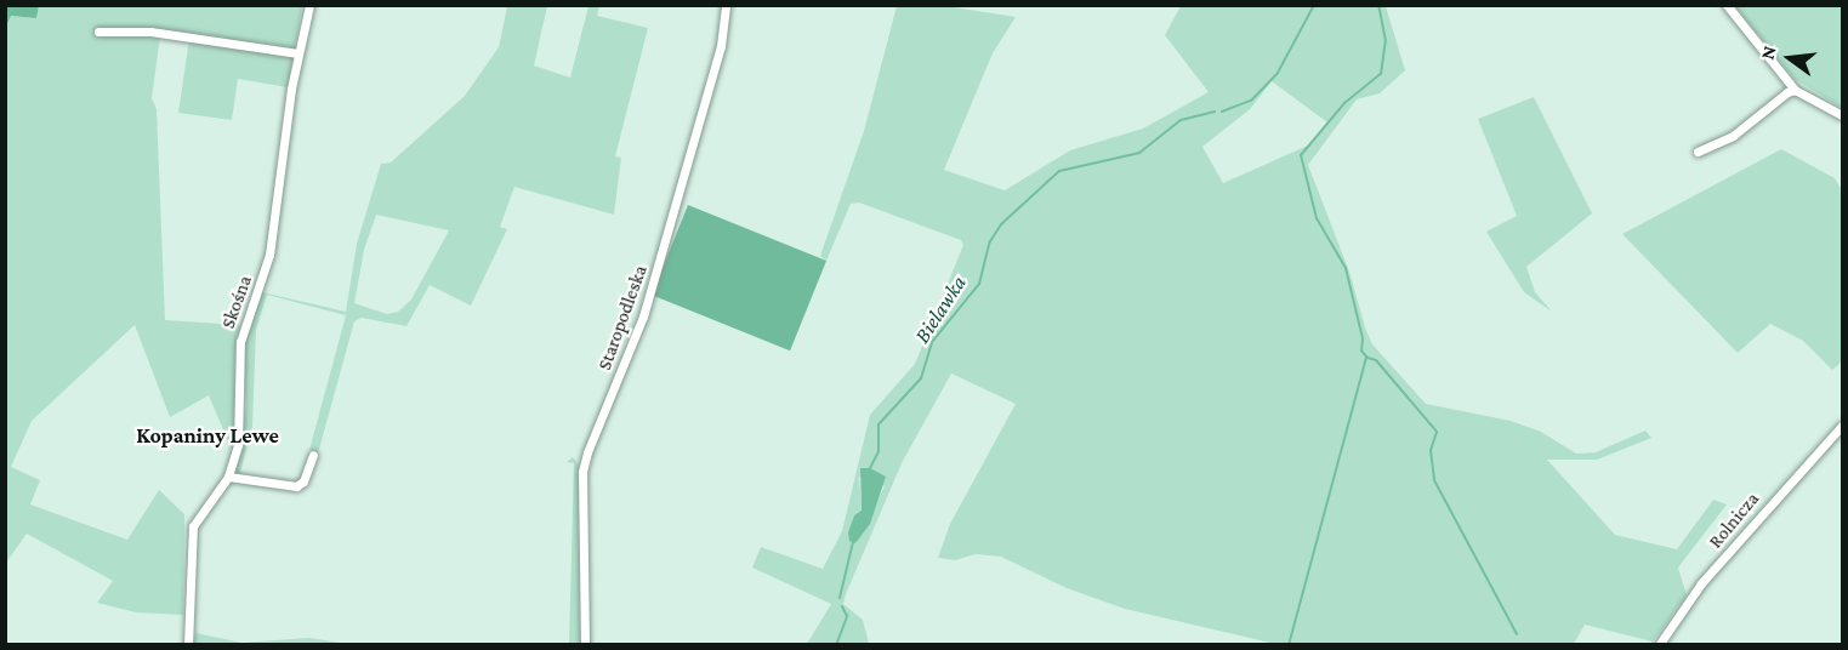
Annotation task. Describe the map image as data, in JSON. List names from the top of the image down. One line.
{"streets":{"street":["Skośna","Staropodleska","Rolnicza"]},"districts":["Kopaniny Lewe"],"water":["Bielawka"],"north":"left"}
